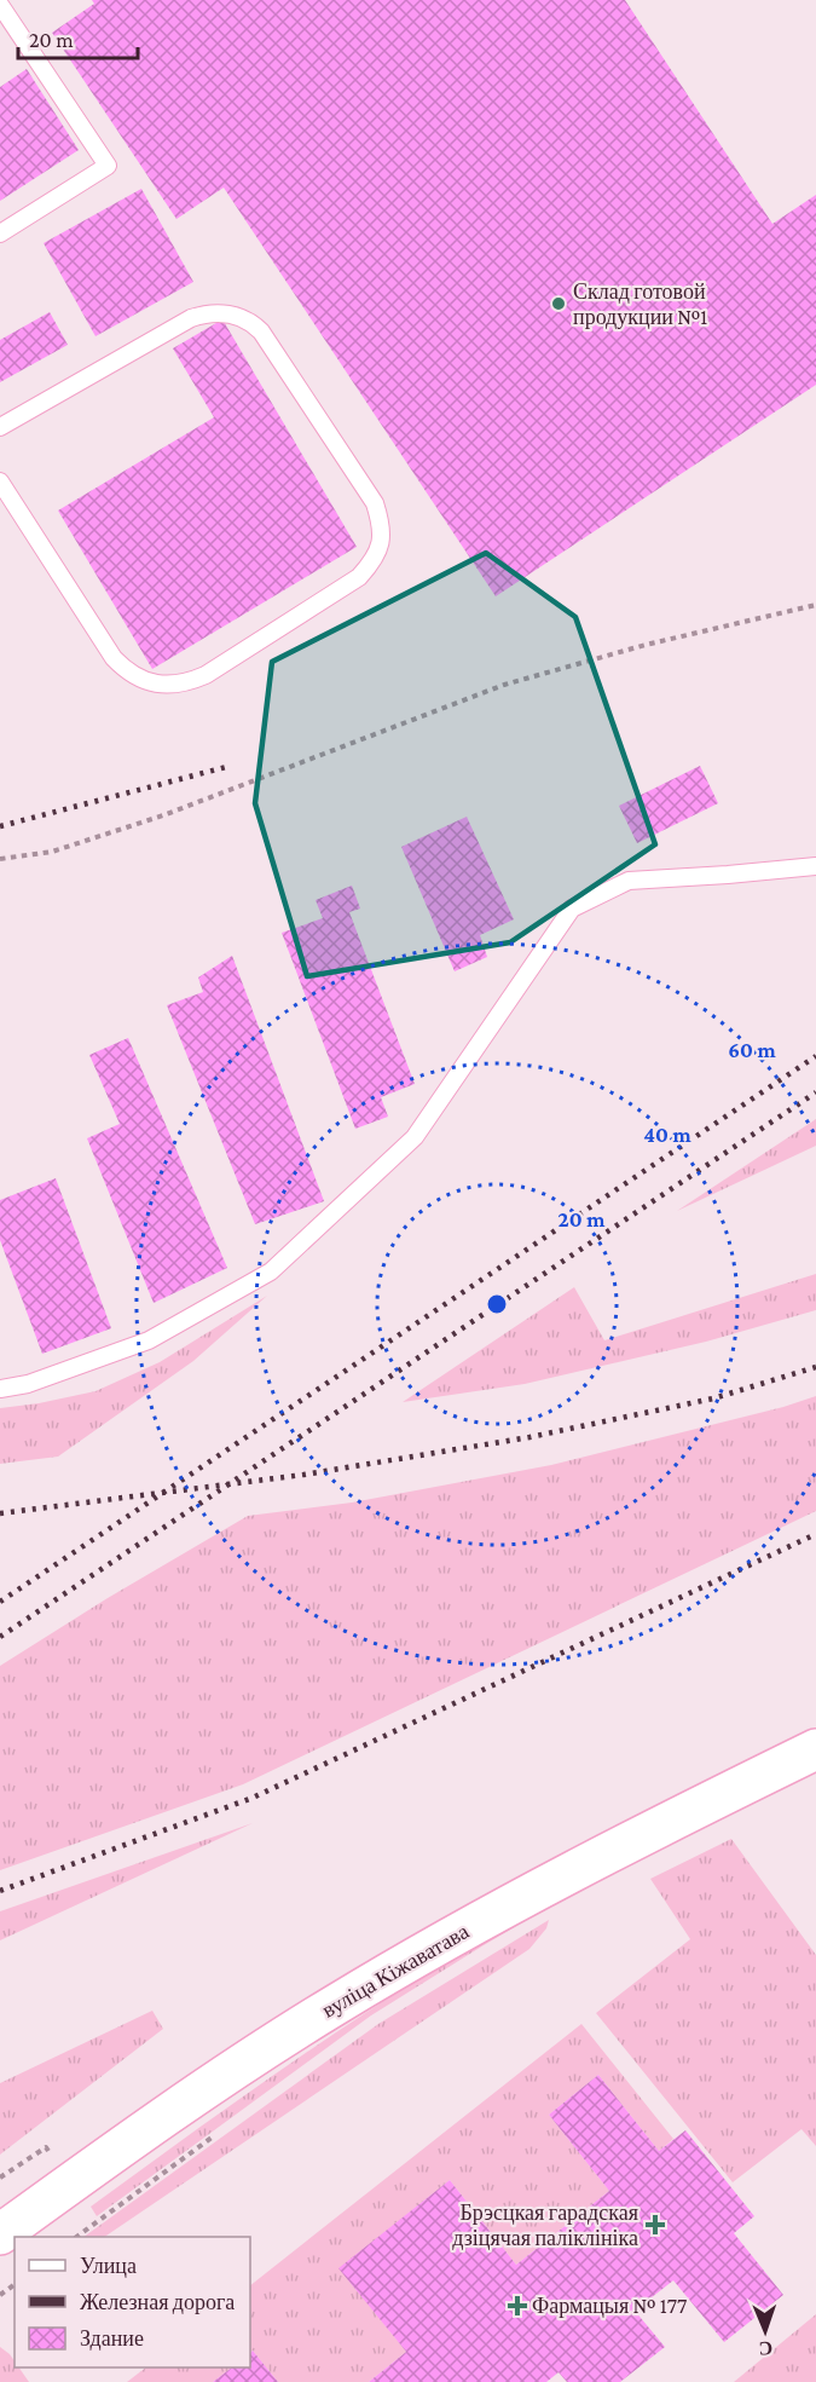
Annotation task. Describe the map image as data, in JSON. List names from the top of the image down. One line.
{"streets":{"main road":["вуліца Кіжаватава"]},"places":{"other":["Склад готовой продукции №1"],"health":["Брэсцкая гарадская дзіцячая паліклініка","Фармацыя № 177"]},"legend":["Улица","Железная дорога","Здание"],"scale_bar":"20 m","north":"bottom","rings":["60 m","40 m","20 m"]}
